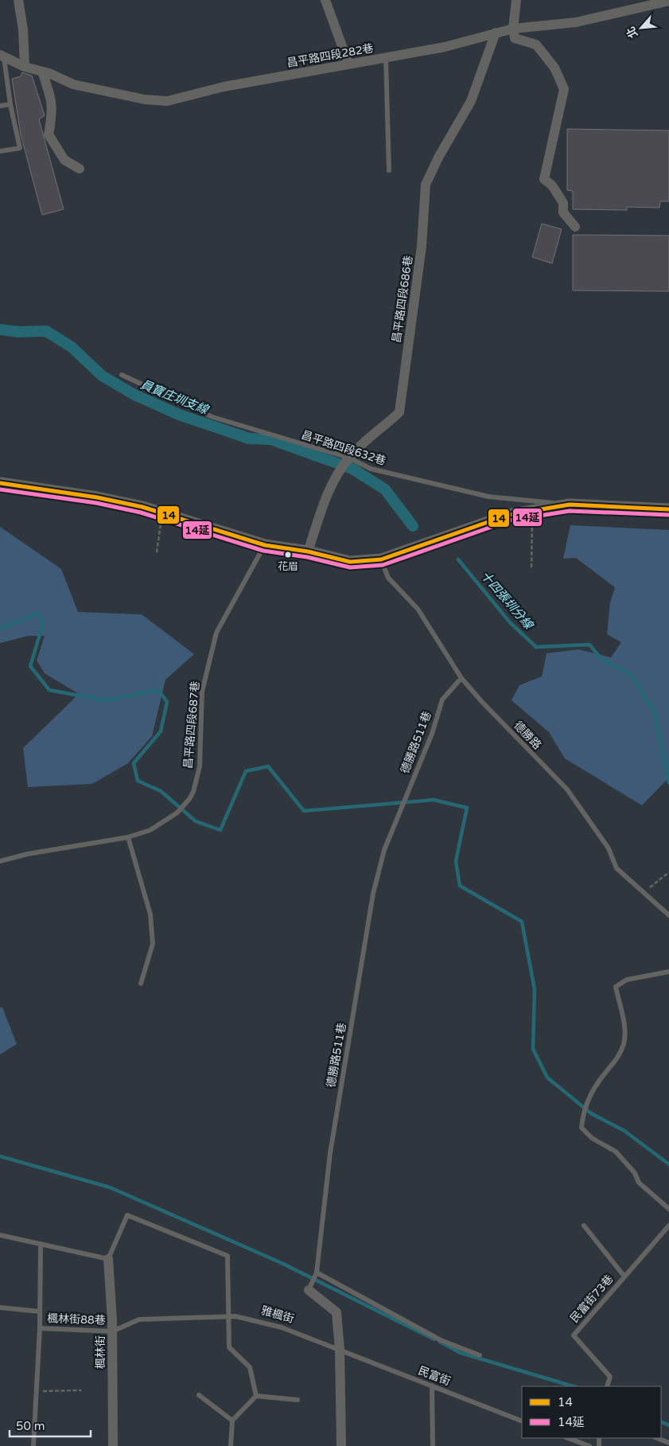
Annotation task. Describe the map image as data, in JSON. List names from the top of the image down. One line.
{"streets":{"street":["昌平路四段282巷","昌平路四段686巷","楓林街"],"lane":["昌平路四段632巷","昌平路四段687巷","德勝路","德勝路511巷","民富街73巷","雅楓街","楓林街88巷","民富街"]},"crossings":[["昌平路四段282巷","昌平路四段686巷"],["昌平路四段686巷","昌平路四段632巷"],["德勝路","德勝路511巷"],["雅楓街","楓林街88巷"],["雅楓街","楓林街"],["雅楓街","民富街"],["楓林街88巷","楓林街"]],"water":["員寶庄圳支線","十四張圳分線"],"places":["花眉"],"lines":["transit line 14","transit line 14延"],"legend":["14","14延"],"scale_bar":"50 m","north":"bottom left"}
